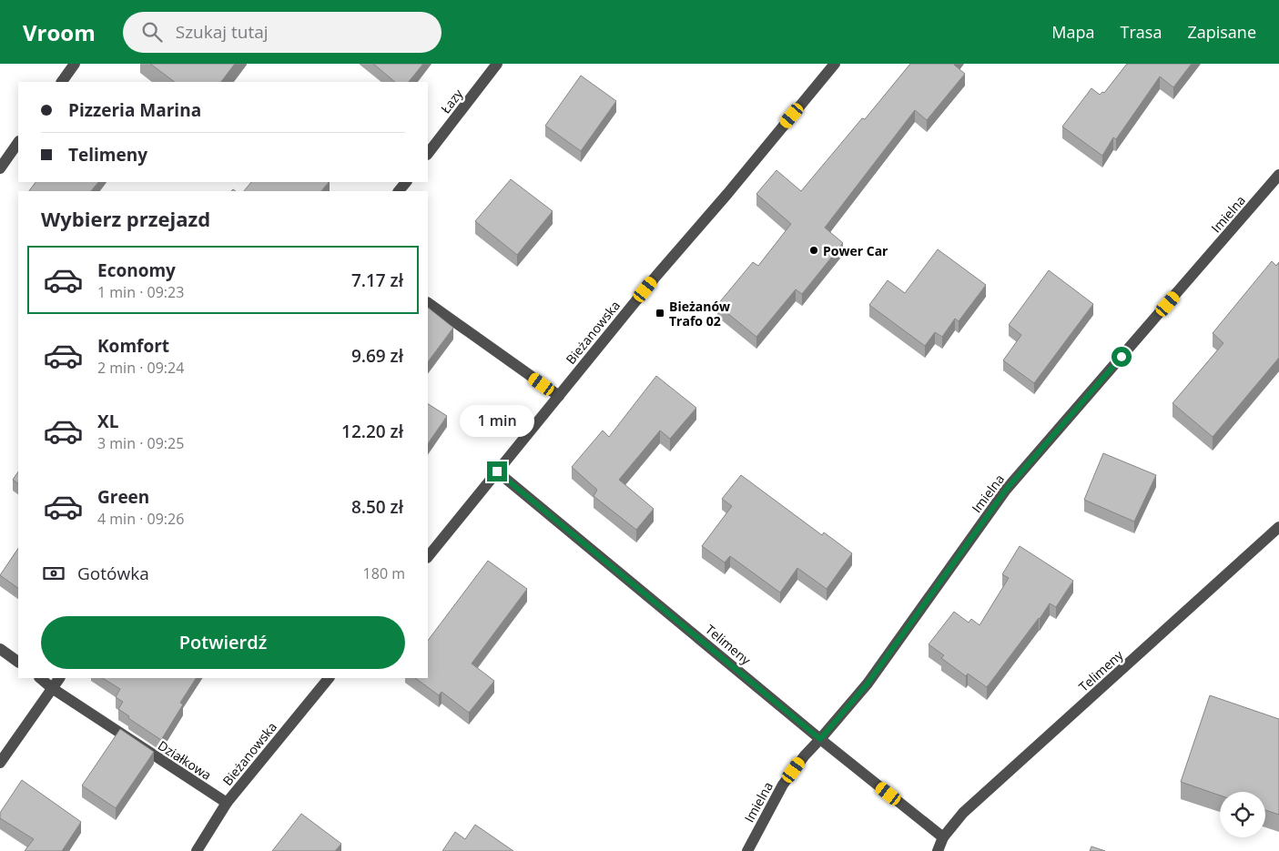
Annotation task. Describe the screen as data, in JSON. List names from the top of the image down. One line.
{"streets":{"street":["Łazy","Imielna","Bieżanowska","Telimeny","Działkowa"]},"crossings":[["Imielna","Telimeny"],["Bieżanowska","Telimeny"],["Bieżanowska","Działkowa"]],"places":{"other":["Power Car"],"transit":["Bieżanów Trafo 02"]},"page":{"header":"Vroom","search":"Szukaj tutaj","nav":["Mapa","Trasa","Zapisane"],"banner":["Pizzeria Marina","Telimeny"],"heading":"Wybierz przejazd","list":[{"name":"Economy","note":"1 min · 09:23","value":"7.17 zł"},{"name":"Komfort","note":"2 min · 09:24","value":"9.69 zł"},{"name":"XL","note":"3 min · 09:25","value":"12.20 zł"},{"name":"Green","note":"4 min · 09:26","value":"8.50 zł"}],"bubble":"1 min","pay":["Gotówka","180 m"],"buttons":"Potwierdź"}}
